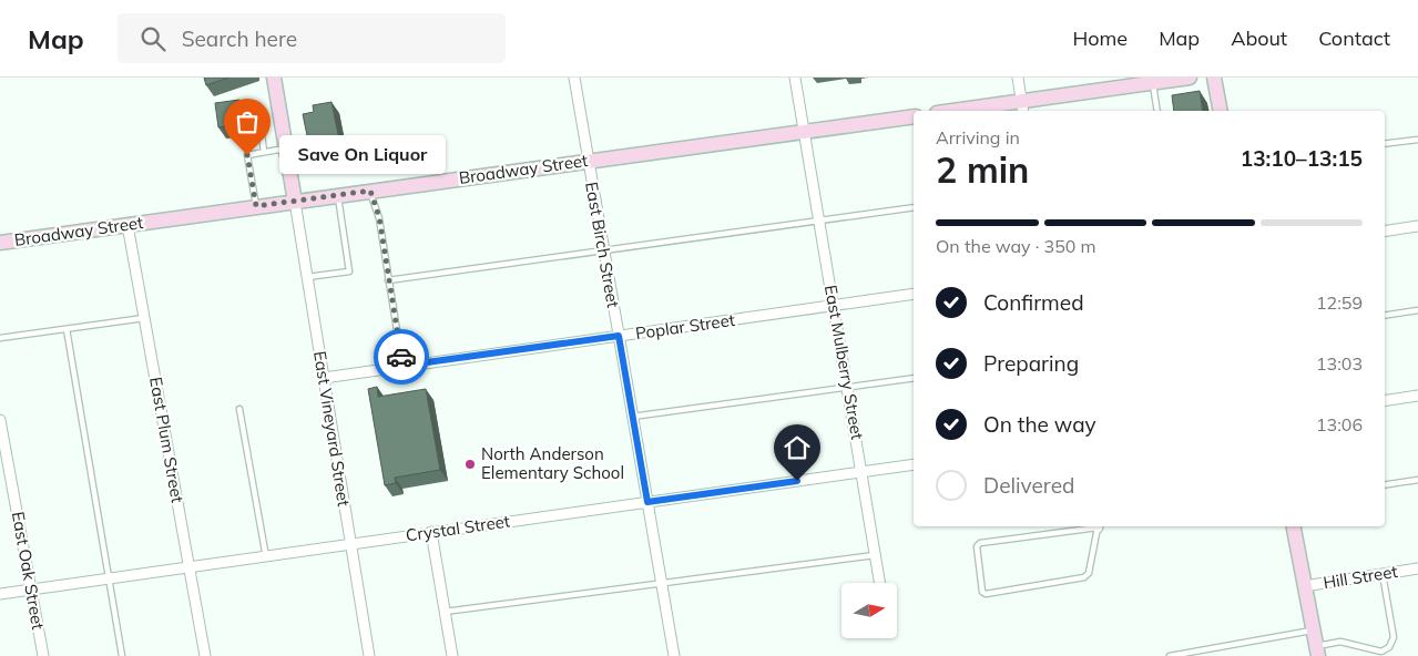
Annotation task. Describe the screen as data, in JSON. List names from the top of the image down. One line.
{"streets":{"main road":["Broadway Street"],"street":["East Birch Street","Poplar Street","East Mulberry Street","East Vineyard Street","East Plum Street","Crystal Street","East Oak Street","Hill Street"]},"crossings":[["Broadway Street","East Birch Street"],["Broadway Street","East Mulberry Street"],["Broadway Street","East Vineyard Street"],["Broadway Street","East Plum Street"],["East Birch Street","Poplar Street"],["East Birch Street","Crystal Street"],["Poplar Street","East Mulberry Street"],["Poplar Street","East Vineyard Street"],["East Mulberry Street","Crystal Street"],["East Vineyard Street","Crystal Street"],["East Plum Street","Crystal Street"],["Crystal Street","East Oak Street"]],"places":["Save On Liquor","North Anderson Elementary School"],"north":"right","page":{"header":"Map","search":"Search here","nav":["Home","Map","About","Contact"],"heading":["2 min","Arriving in","13:10–13:15"],"bubble":"Save On Liquor","bar":"On the way · 350 m","list":[["Confirmed","12:59"],["Preparing","13:03"],["On the way","13:06"],"Delivered"]}}
